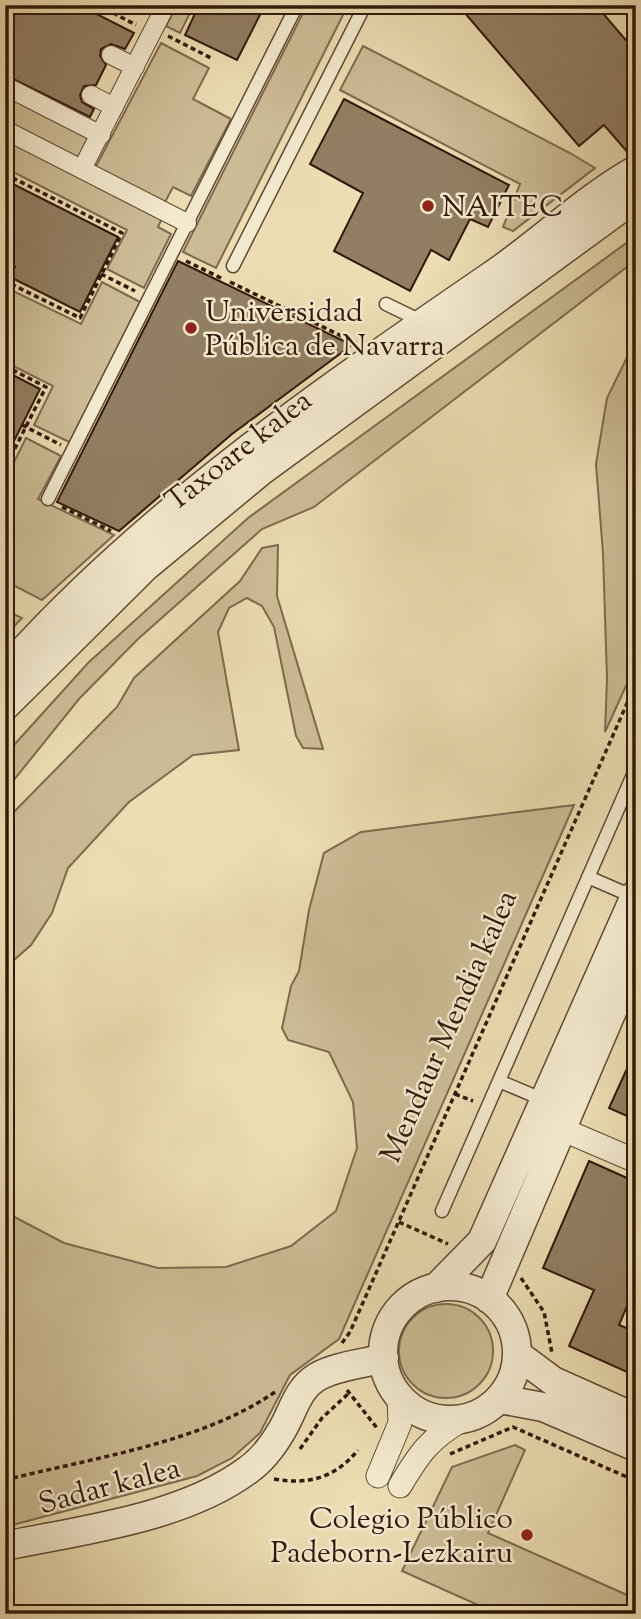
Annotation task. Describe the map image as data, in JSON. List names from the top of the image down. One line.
{"streets":{"street":["Taxoare kalea","Sadar kalea"],"path":["Mendaur Mendia kalea"]},"crossings":[["Mendaur Mendia kalea","Sadar kalea"]],"places":["NAITEC","Universidad Pública de Navarra","Colegio Público Padeborn-Lezkairu"]}
